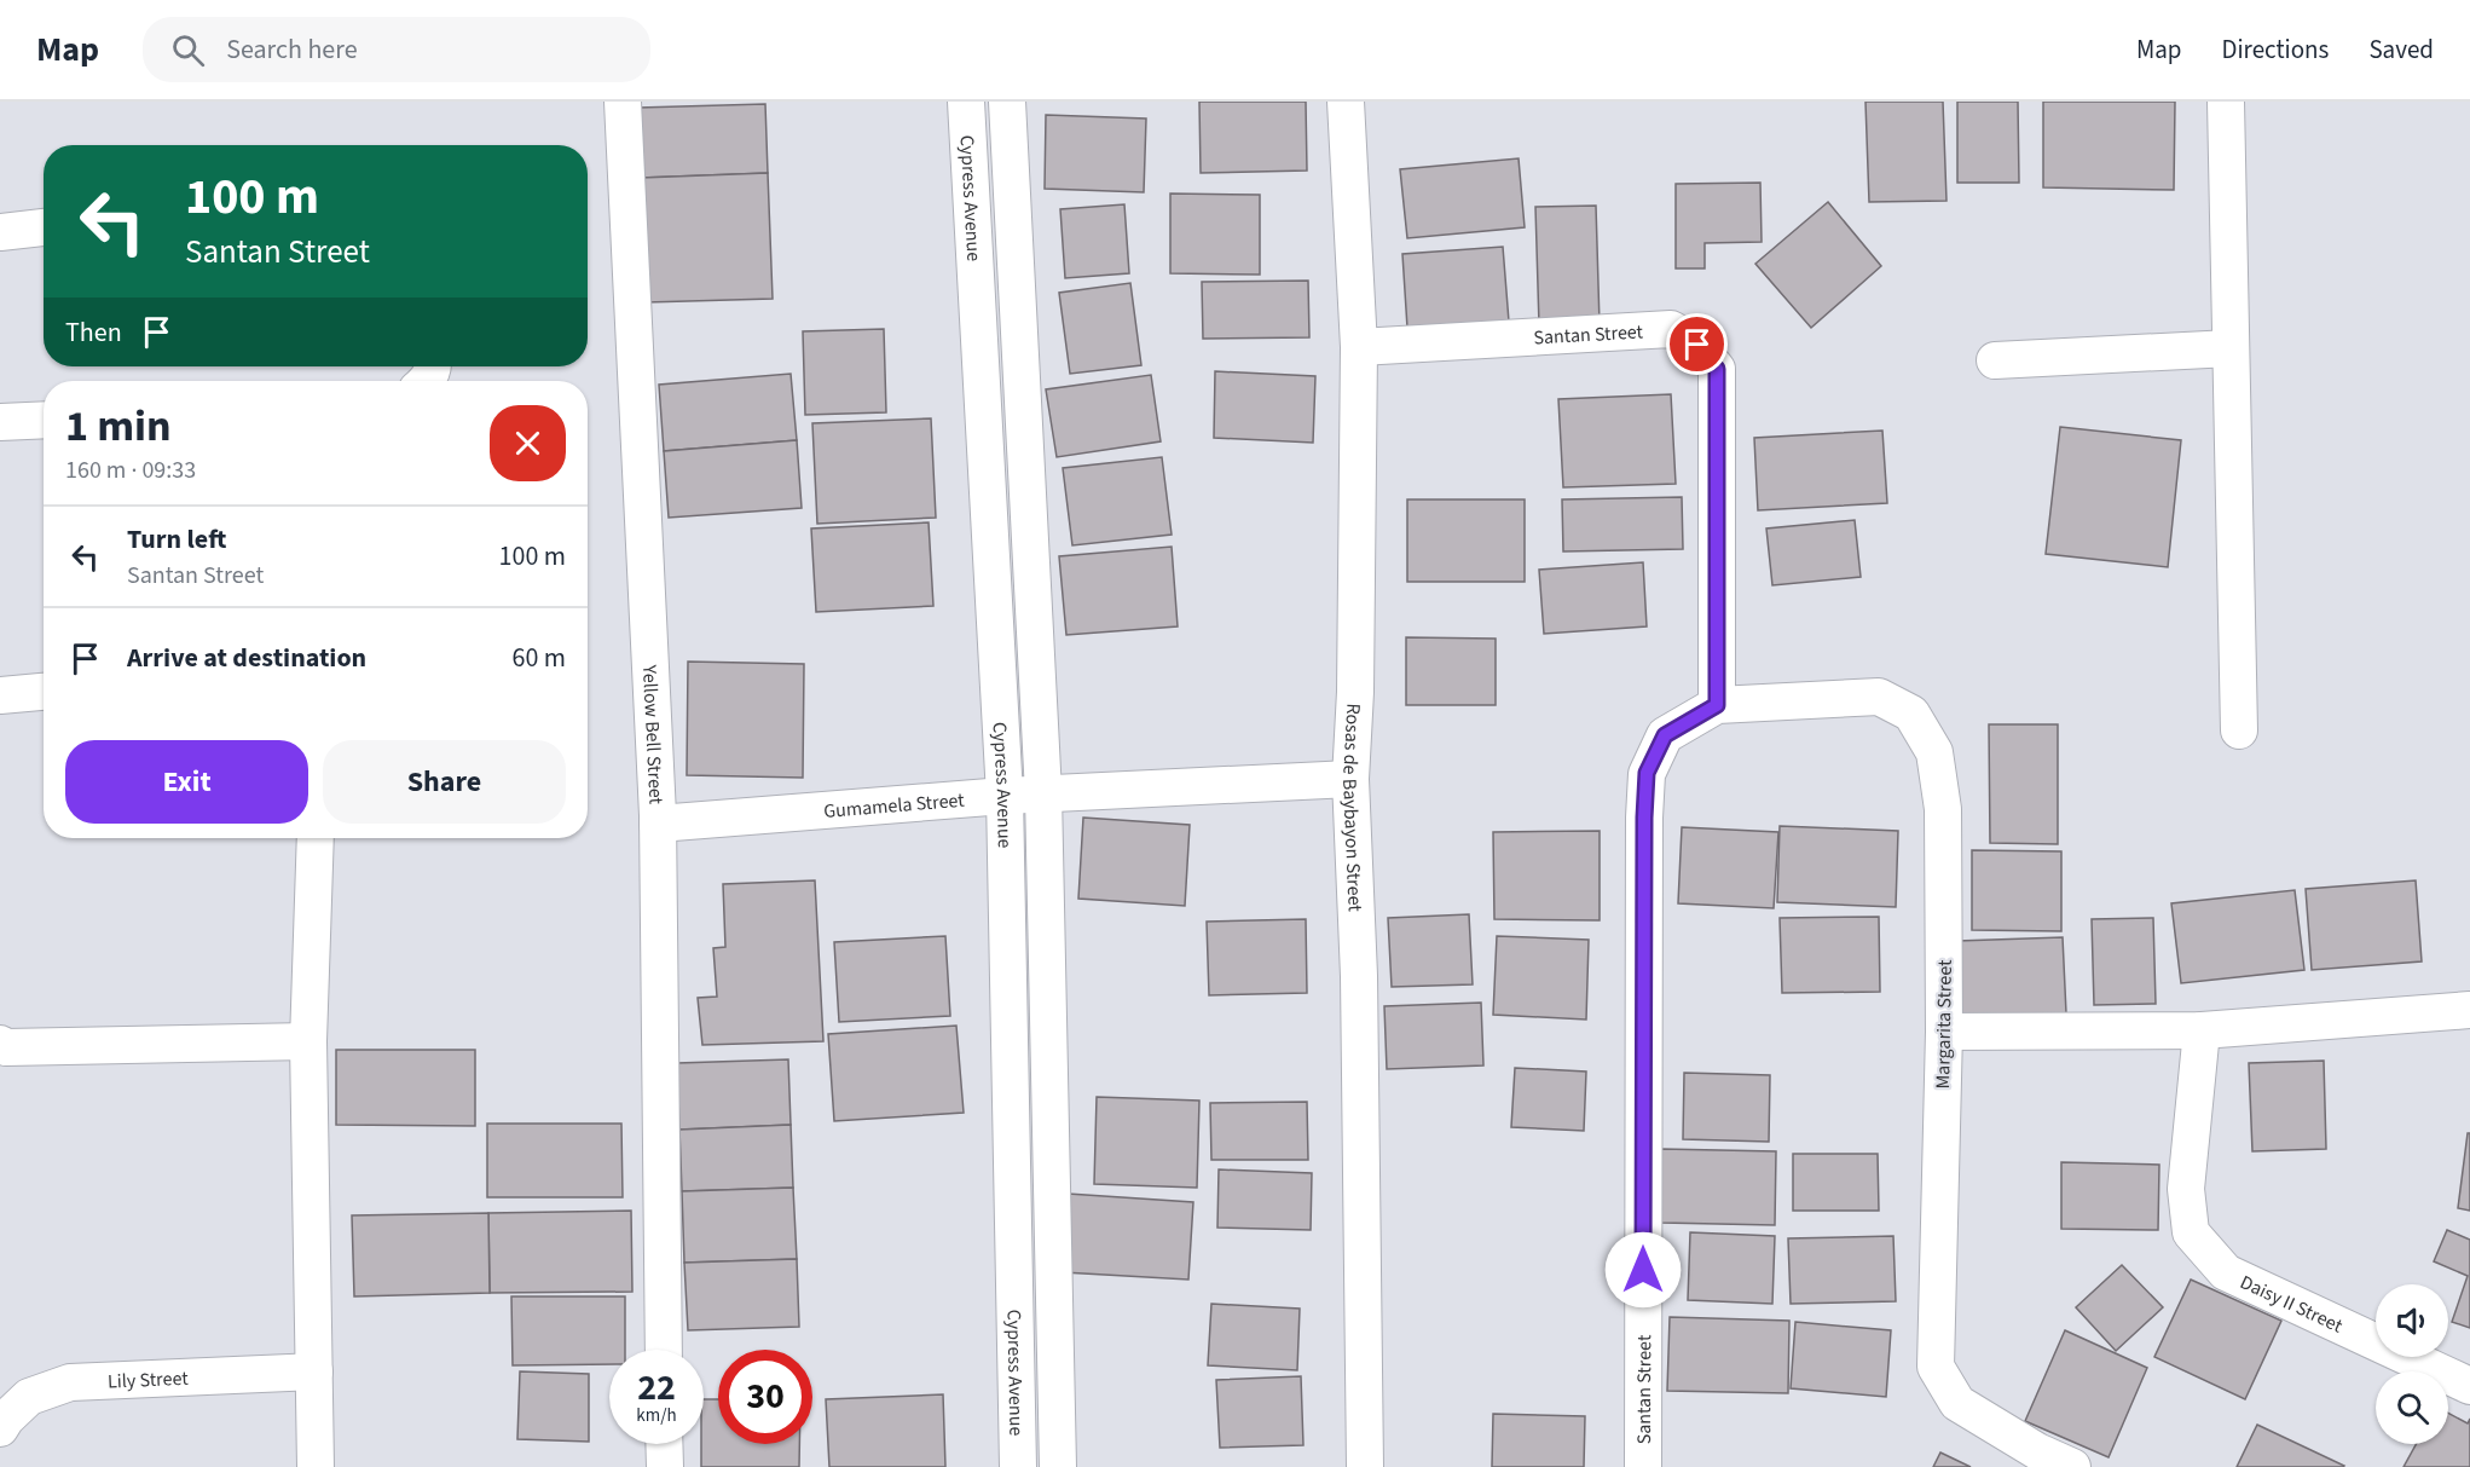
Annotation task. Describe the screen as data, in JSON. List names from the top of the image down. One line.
{"streets":{"street":["Cypress Avenue","Santan Street","Yellow Bell Street","Gumamela Street","Rosas de Baybayon Street","Margarita Street","Daisy II Street","Lily Street"]},"crossings":[["Cypress Avenue","Gumamela Street"],["Santan Street","Rosas de Baybayon Street"],["Santan Street","Margarita Street"],["Yellow Bell Street","Gumamela Street"],["Gumamela Street","Rosas de Baybayon Street"]],"page":{"header":"Map","search":"Search here","nav":["Map","Directions","Saved"],"turn":["100 m","Santan Street"],"then":"Then","heading":["1 min","160 m · 09:33"],"list":[{"name":"Turn left","note":"Santan Street","value":"100 m"},{"name":"Arrive at destination","value":"60 m"}],"buttons":["Exit","Share"],"speed":"22 km/h","limit":"30"}}
